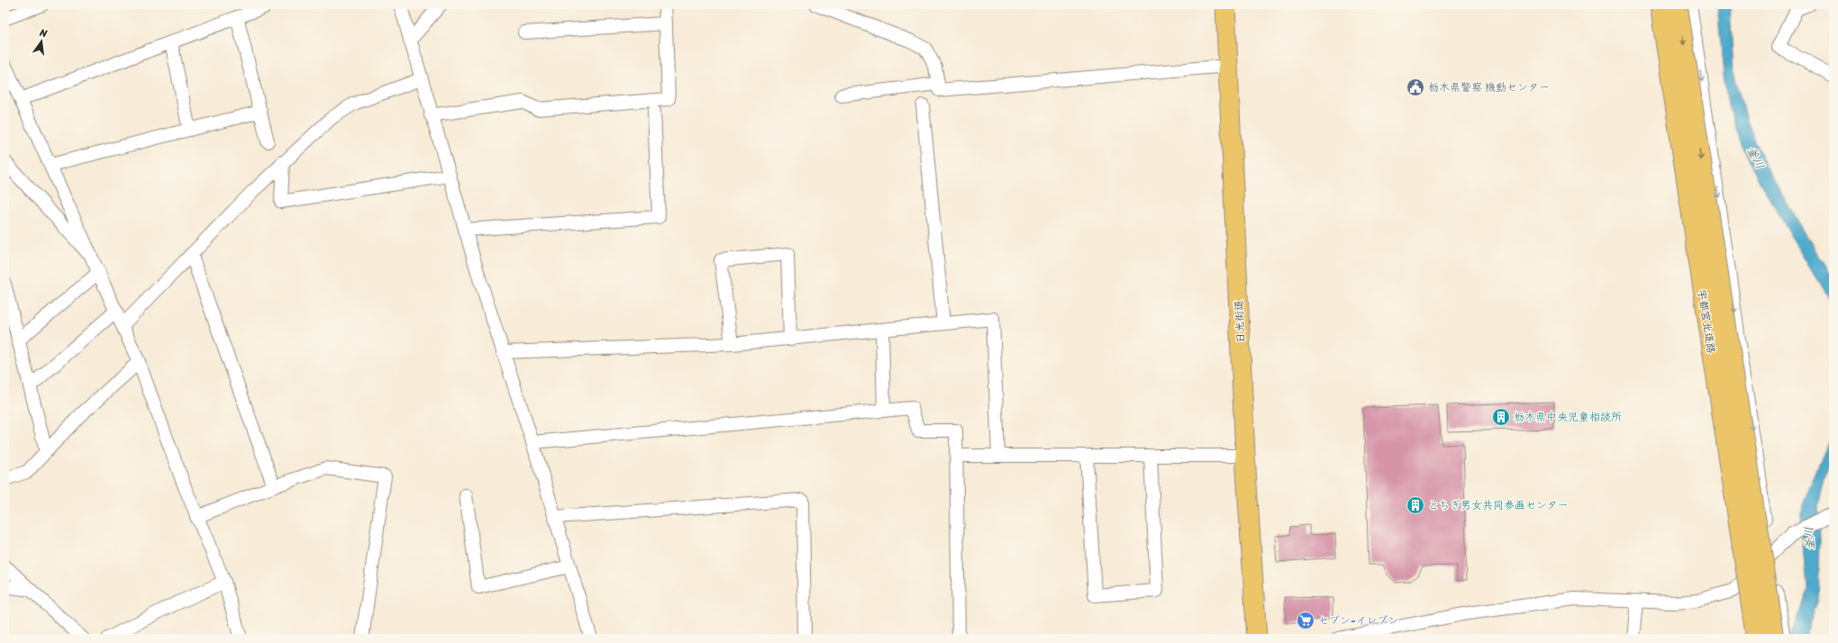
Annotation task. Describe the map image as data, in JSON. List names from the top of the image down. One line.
{"streets":{"highway":["日光街道","宇都宮北道路"]},"water":["釜川"],"places":{"public building":["栃木県警察 機動センター"],"building":["栃木県中央児童相談所","とちぎ男女共同参画センター"],"supermarket":["セブン-イレブン"]},"north":"top"}
